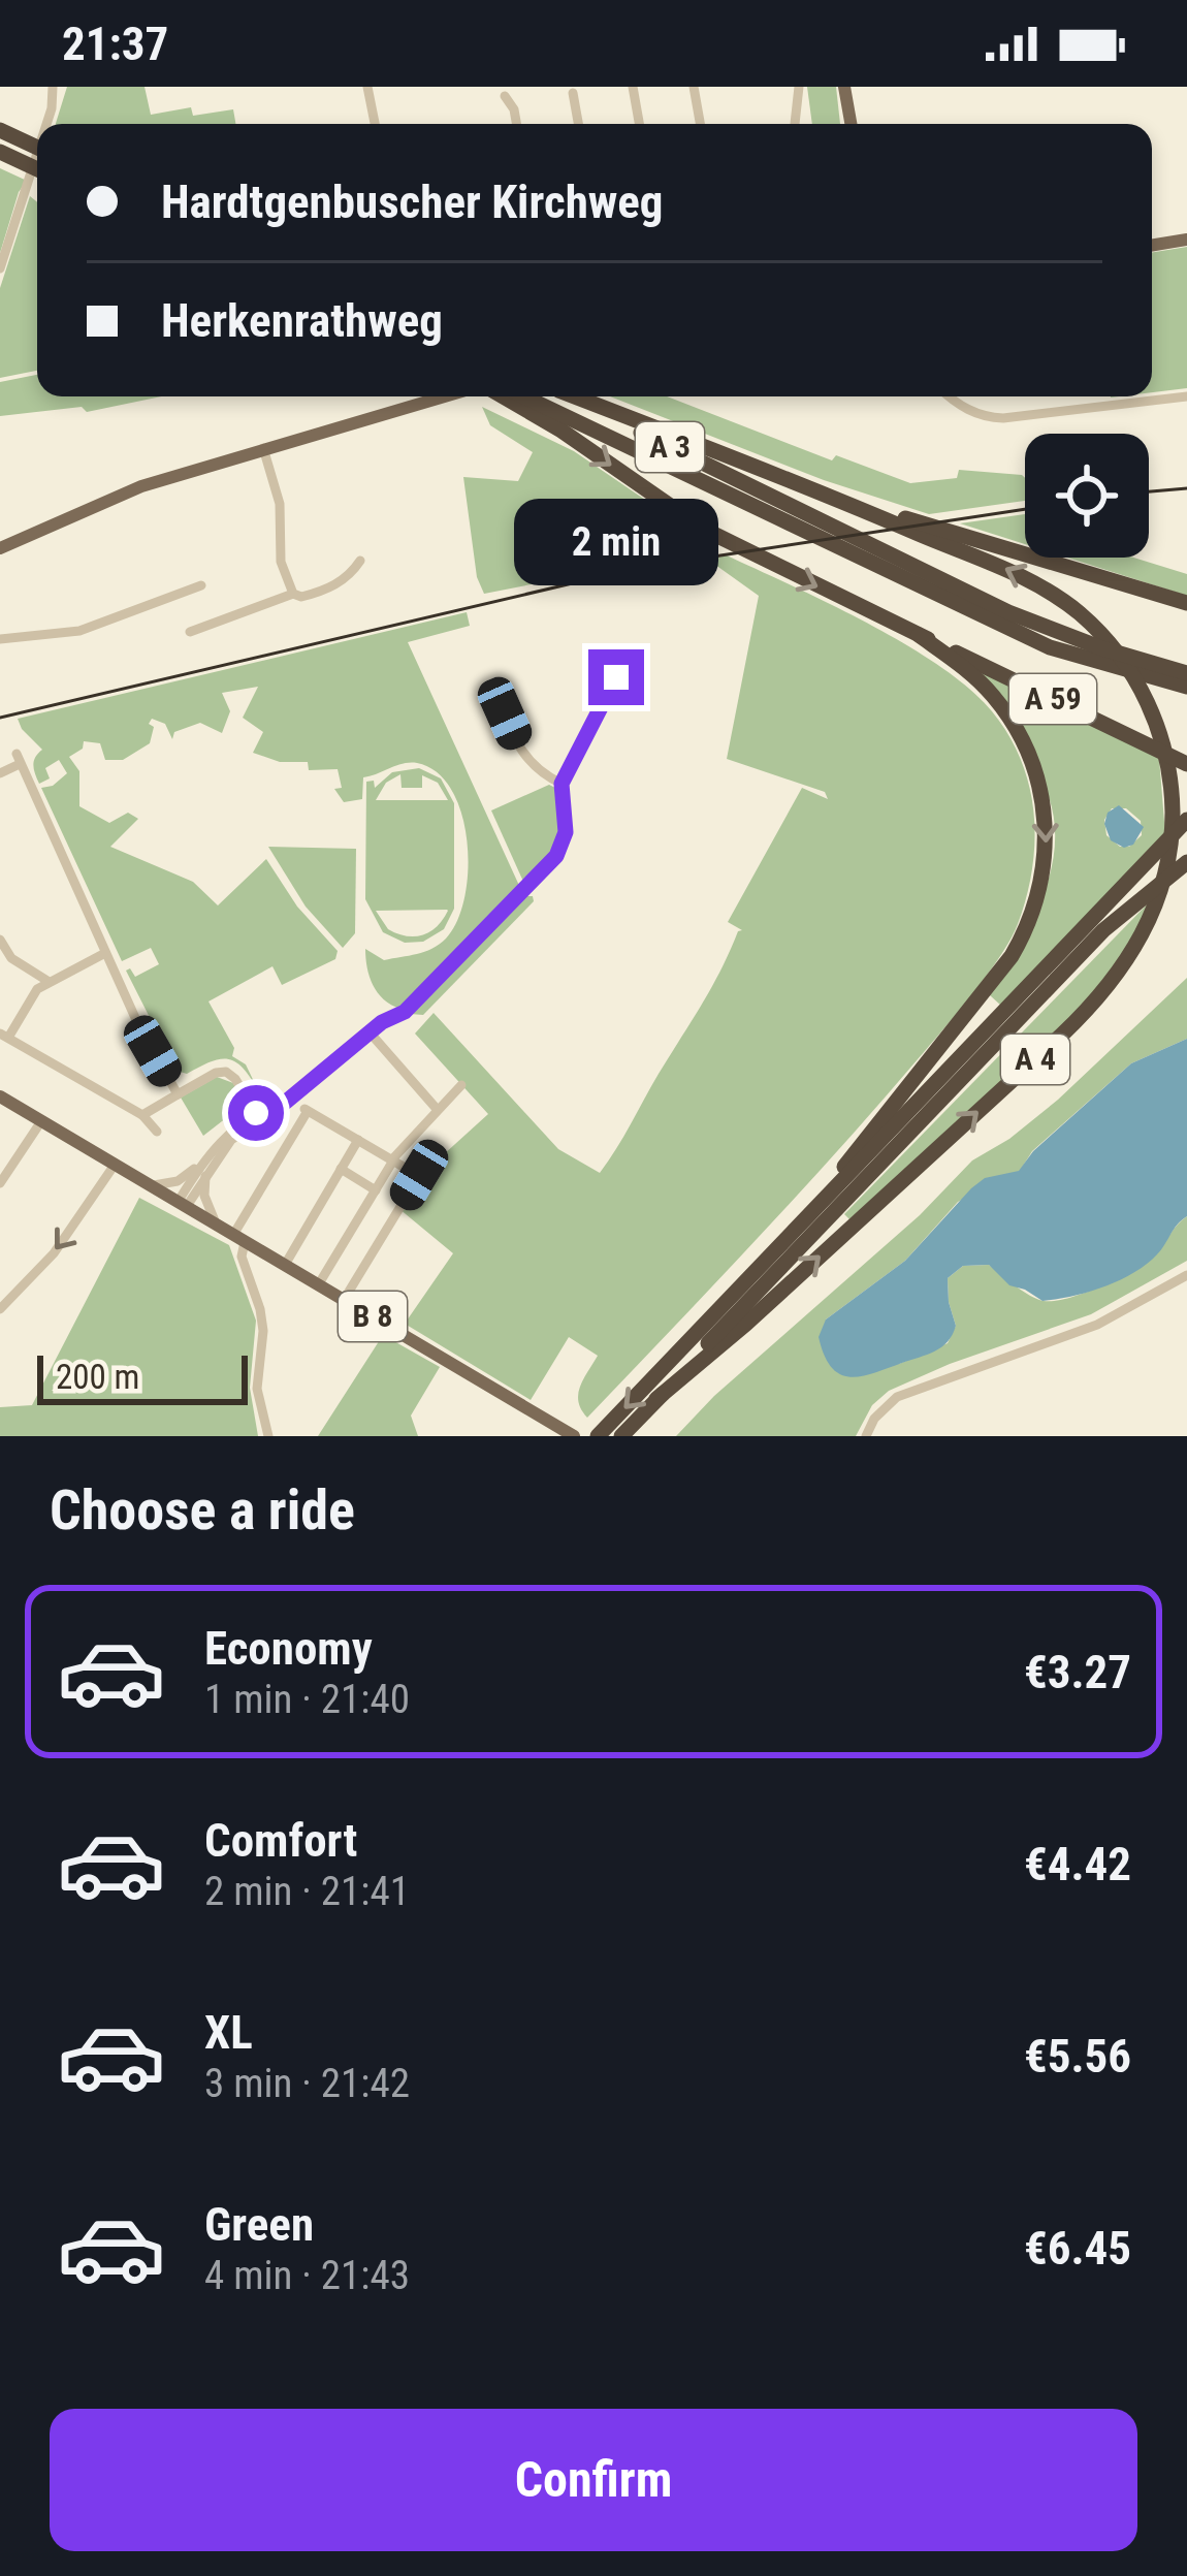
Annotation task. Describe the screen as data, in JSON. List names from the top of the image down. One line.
{"streets":{"highway":["A 3","A 59","A 4"],"main road":["B 8"]},"crossings":[["A 59","A 4"]],"scale_bar":"200 m","page":{"status":"21:37","banner":["Hardtgenbuscher Kirchweg","Herkenrathweg"],"bubble":"2 min","scale":"200 m","heading":"Choose a ride","list":[{"name":"Economy","note":"1 min · 21:40","value":"€3.27"},{"name":"Comfort","note":"2 min · 21:41","value":"€4.42"},{"name":"XL","note":"3 min · 21:42","value":"€5.56"},{"name":"Green","note":"4 min · 21:43","value":"€6.45"}],"buttons":"Confirm"}}
